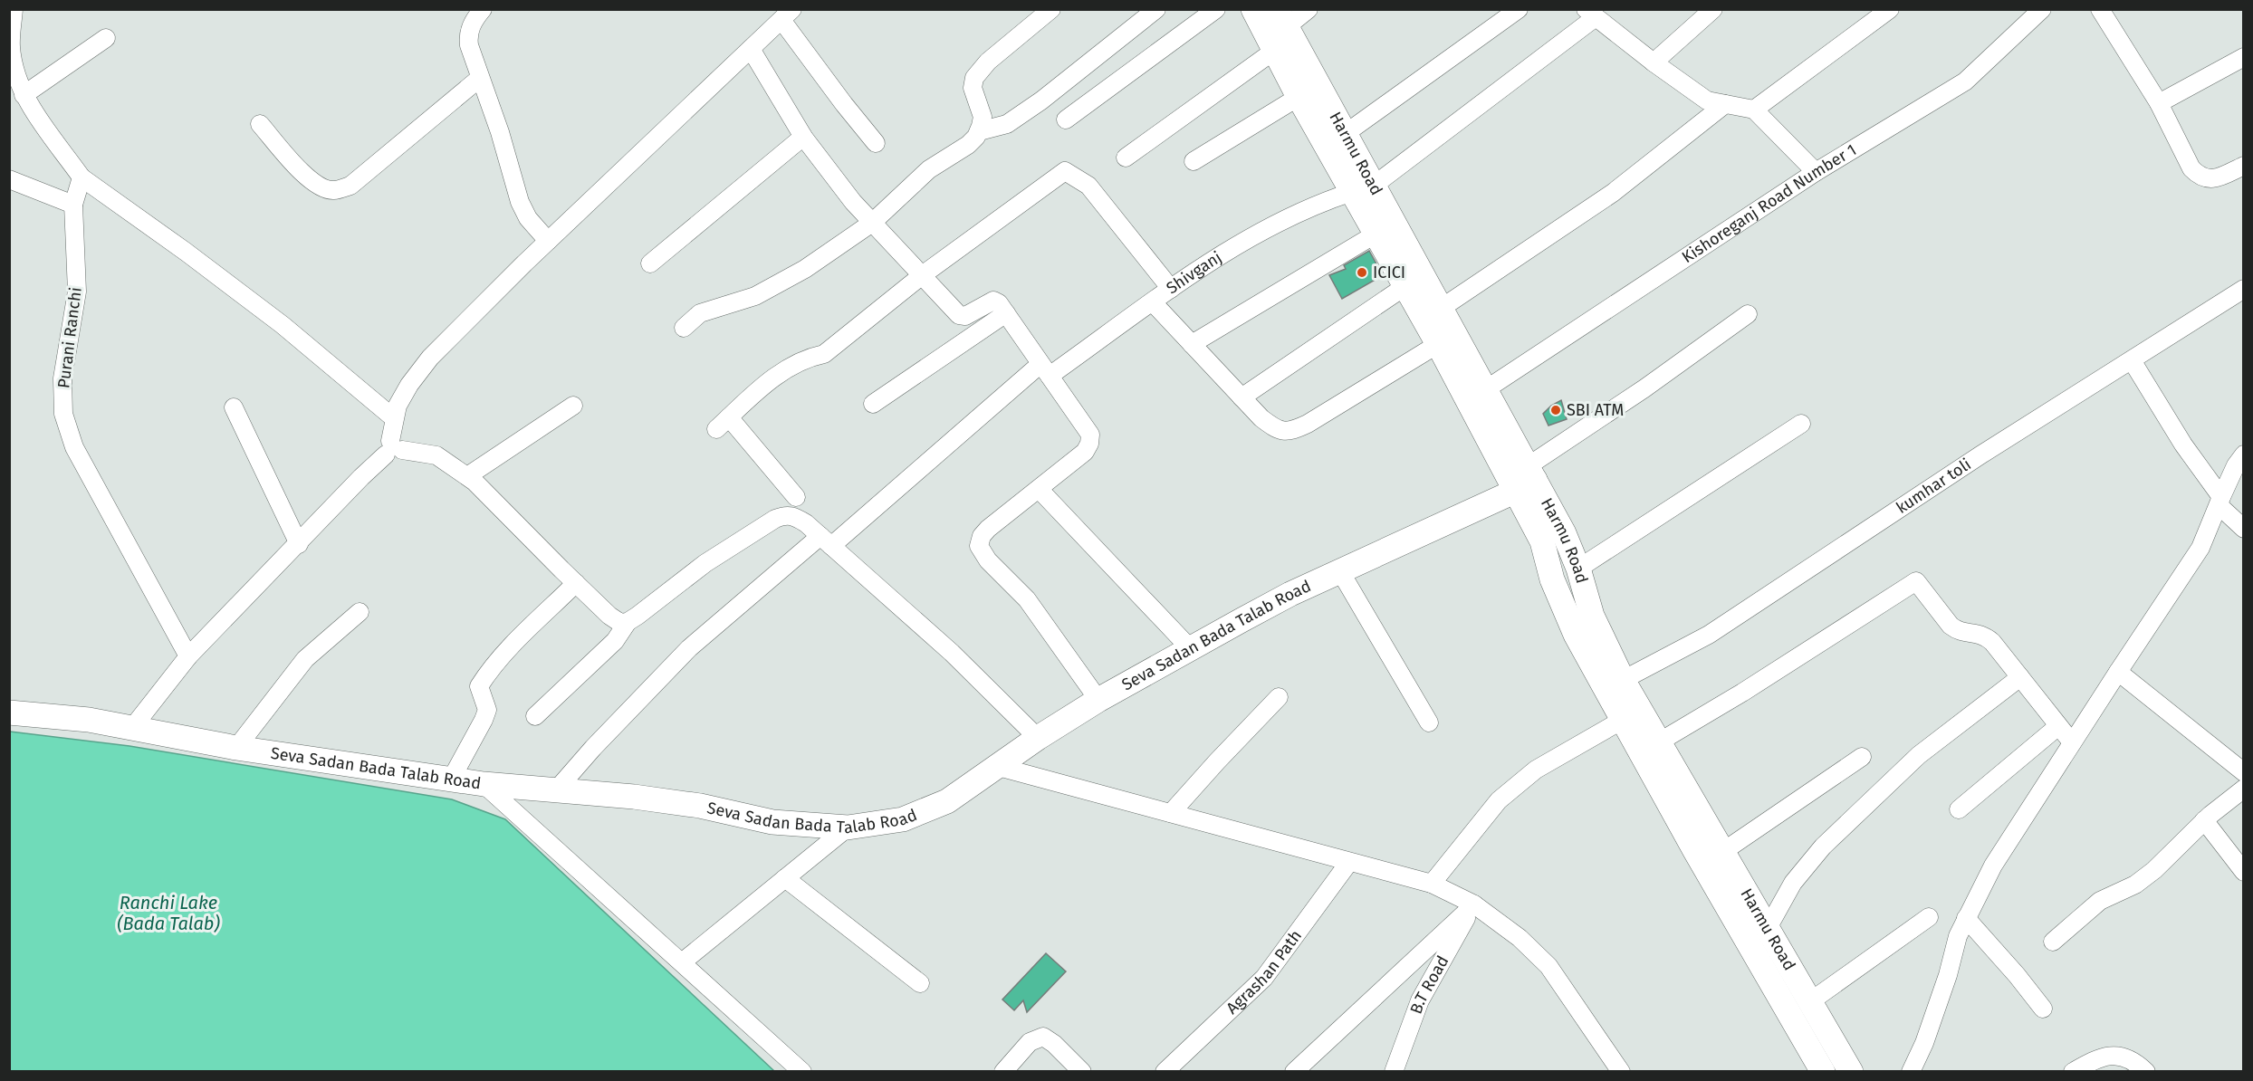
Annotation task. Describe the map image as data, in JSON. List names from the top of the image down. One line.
{"streets":{"main road":["Harmu Road","Seva Sadan Bada Talab Road"],"street":["Kishoreganj Road Number 1","Shivganj","Purani Ranchi","kumhar toli","Agrashan Path","B.T Road"]},"crossings":[["Harmu Road","Kishoreganj Road Number 1"],["Harmu Road","Shivganj"],["Harmu Road","kumhar toli"],["Harmu Road","Seva Sadan Bada Talab Road"],["Shivganj","Seva Sadan Bada Talab Road"]],"water":["Ranchi Lake (Bada Talab)"],"places":["ICICI","SBI ATM"]}
